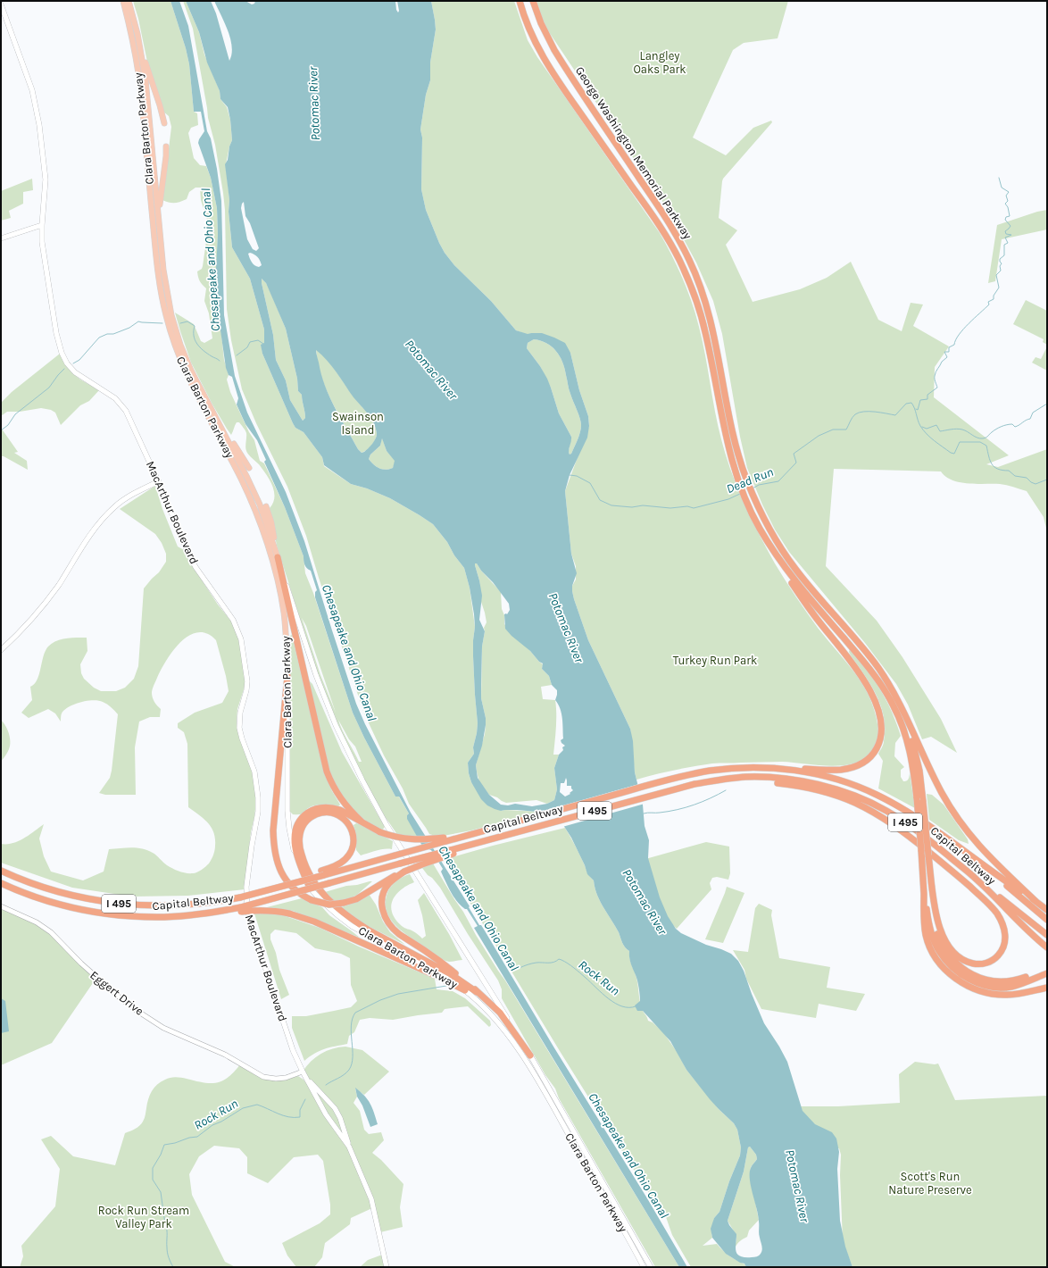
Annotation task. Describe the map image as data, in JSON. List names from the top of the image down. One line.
{"streets":{"highway":["George Washington Memorial Parkway","I 495","Capital Beltway"],"main road":["Clara Barton Parkway","MacArthur Boulevard"],"street":["Eggert Drive"]},"crossings":[["MacArthur Boulevard","Eggert Drive"]],"water":["Potomac River","Chesapeake and Ohio Canal","Dead Run","Rock Run"],"parks":["Langley Oaks Park","Swainson Island","Turkey Run Park","Scott's Run Nature Preserve","Rock Run Stream Valley Park"]}
